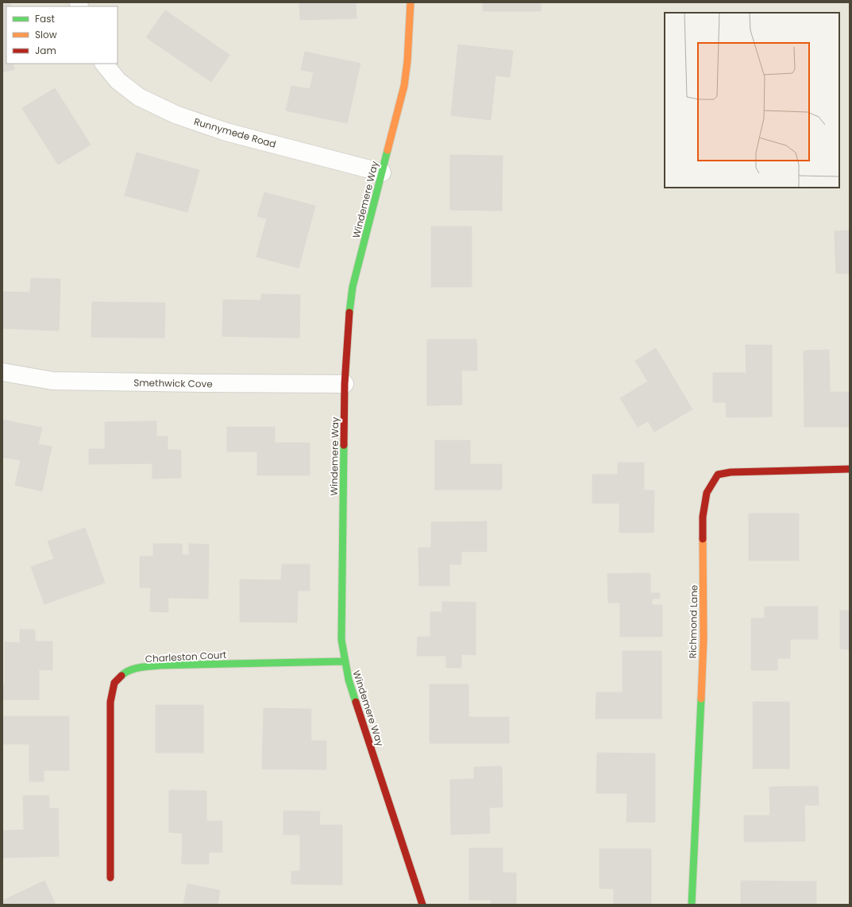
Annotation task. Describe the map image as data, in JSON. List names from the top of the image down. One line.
{"streets":{"street":["Runnymede Road","Windemere Way","Smethwick Cove","Richmond Lane","Charleston Court"]},"crossings":[["Runnymede Road","Windemere Way"],["Windemere Way","Smethwick Cove"],["Windemere Way","Charleston Court"]],"legend":["Fast","Slow","Jam"]}
